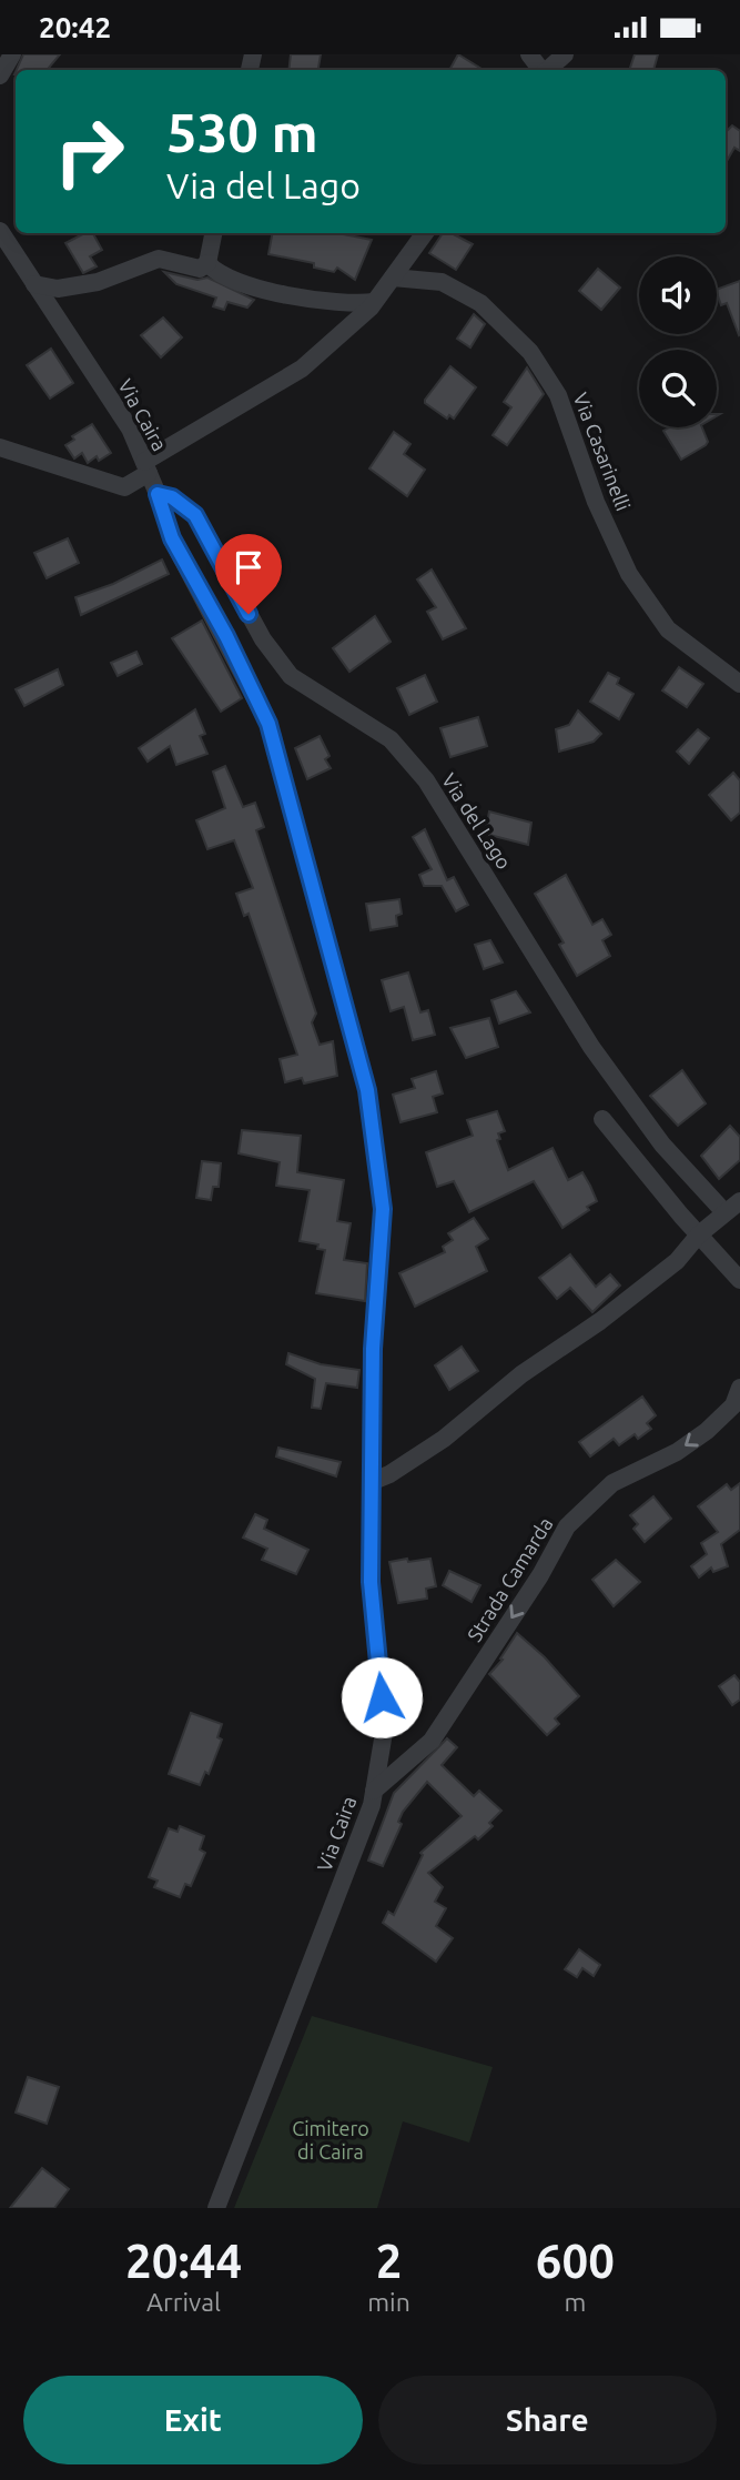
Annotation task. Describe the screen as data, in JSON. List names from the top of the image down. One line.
{"streets":{"street":["Via Caira","Via Casarinelli","Via del Lago","Strada Camarda"]},"crossings":[["Via Caira","Via del Lago"],["Via Caira","Strada Camarda"]],"parks":["Cimitero di Caira"],"page":{"status":"20:42","turn":["530 m","Via del Lago"],"eta":["20:44","Arrival","2","min","600","m"],"buttons":["Exit","Share"]}}
